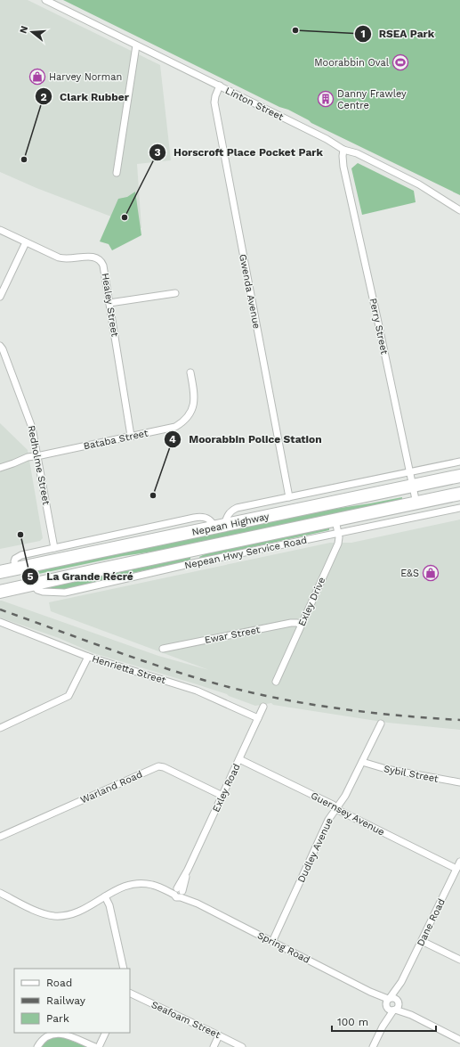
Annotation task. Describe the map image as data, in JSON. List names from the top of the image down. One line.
{"streets":{"highway":["Nepean Highway"],"street":["Linton Street","Gwenda Avenue","Healey Street","Perry Street","Bataba Street","Redholme Street","Nepean Hwy Service Road","Exley Drive","Ewar Street","Henrietta Street","Sybil Street","Warland Road","Exley Road","Guernsey Avenue","Dudley Avenue","Dane Road","Spring Road","Seafoam Street"]},"crossings":[["Linton Street","Gwenda Avenue"],["Linton Street","Perry Street"],["Healey Street","Bataba Street"],["Perry Street","Nepean Highway"],["Bataba Street","Redholme Street"],["Nepean Highway","Nepean Hwy Service Road"],["Nepean Highway","Exley Drive"],["Nepean Hwy Service Road","Exley Drive"],["Exley Drive","Ewar Street"],["Henrietta Street","Exley Road"],["Sybil Street","Dudley Avenue"],["Warland Road","Exley Road"],["Exley Road","Guernsey Avenue"],["Exley Road","Spring Road"],["Guernsey Avenue","Dudley Avenue"],["Guernsey Avenue","Dane Road"],["Dudley Avenue","Spring Road"],["Dane Road","Spring Road"]],"places":{"other":["RSEA Park","Clark Rubber","Horscroft Place Pocket Park","Moorabbin Police Station","La Grande Récré"],"sports":["Moorabbin Oval"],"shop":["Harvey Norman","E&S"],"building":["Danny Frawley Centre"]},"legend":["Road","Railway","Park"],"scale_bar":"100 m","north":"left"}
